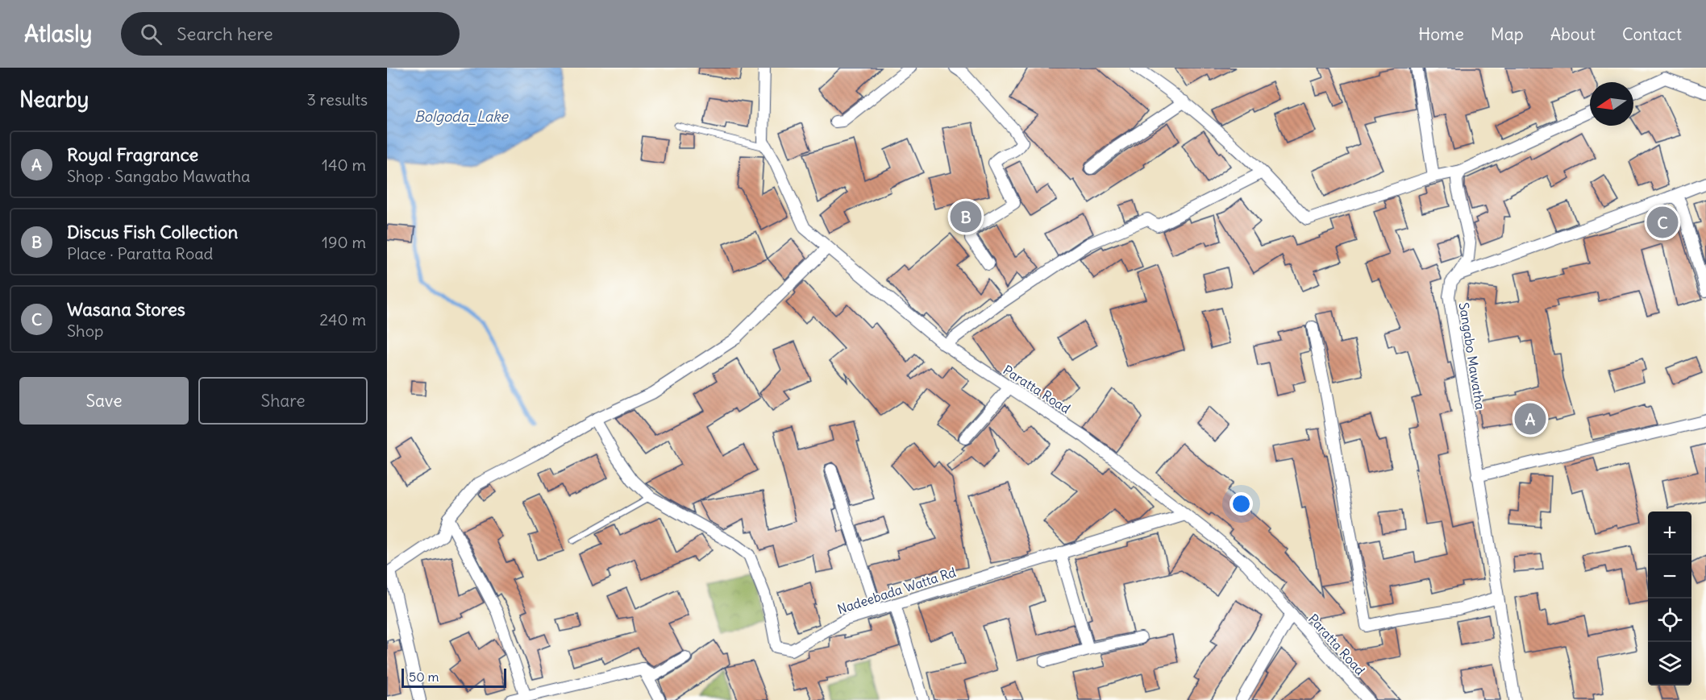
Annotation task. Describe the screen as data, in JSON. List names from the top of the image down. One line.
{"streets":{"street":["Sangabo Mawatha","Paratta Road","Nadeebada Watta Rd"]},"crossings":[["Paratta Road","Nadeebada Watta Rd"]],"water":["Bolgoda_Lake"],"scale_bar":"50 m","north":"left","page":{"header":"Atlasly","search":"Search here","nav":["Home","Map","About","Contact"],"heading":["Nearby","3 results"],"list":[{"mark":"A","name":"Royal Fragrance","note":"Shop · Sangabo Mawatha","value":"140 m"},{"mark":"B","name":"Discus Fish Collection","note":"Place · Paratta Road","value":"190 m"},{"mark":"C","name":"Wasana Stores","note":"Shop","value":"240 m"}],"pins":["B","C","A"],"buttons":["Save","Share"],"map_buttons":["+","−"],"scale":"50 m"}}
